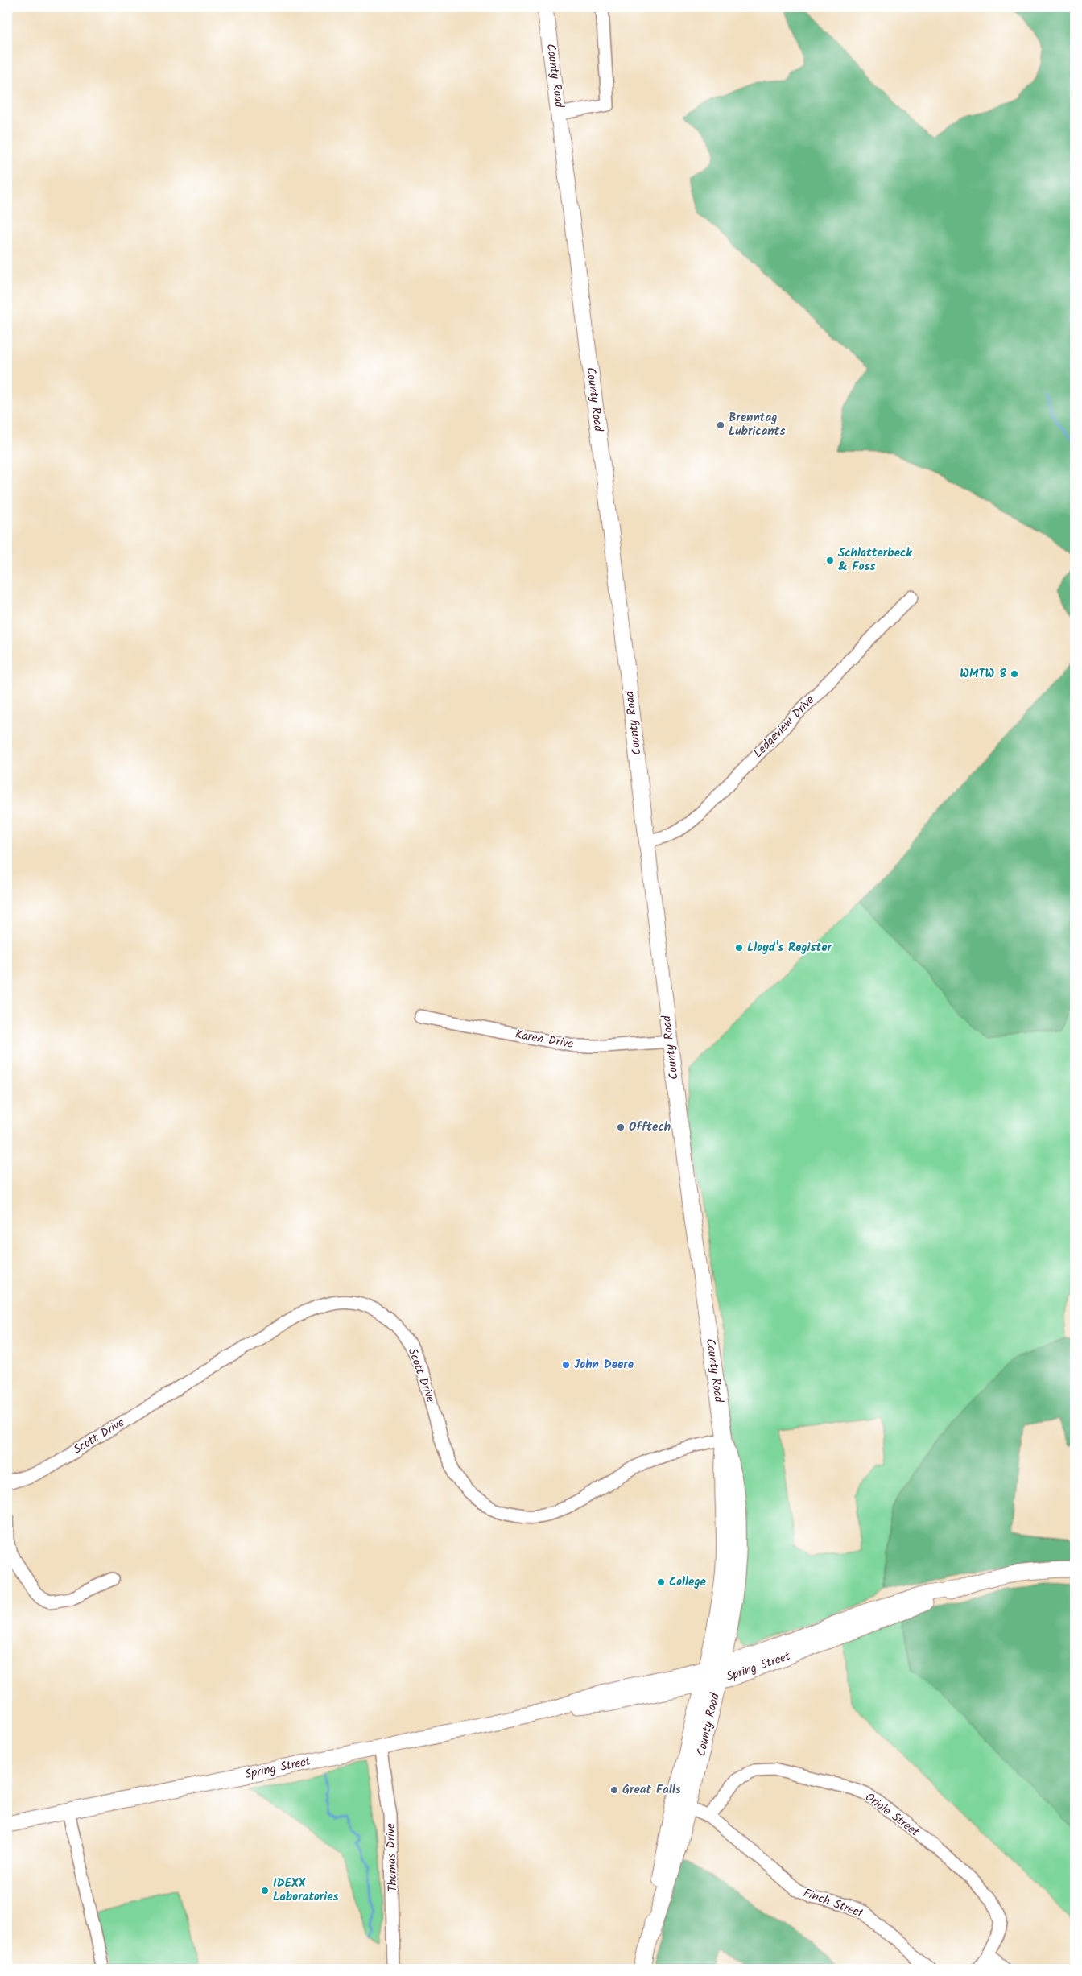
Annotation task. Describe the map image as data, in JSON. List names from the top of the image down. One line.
{"streets":{"main road":["County Road","Spring Street"],"street":["Ledgeview Drive","Karen Drive","Scott Drive","Oriole Street","Thomas Drive","Finch Street"]},"crossings":[["County Road","Ledgeview Drive"],["County Road","Karen Drive"],["County Road","Scott Drive"],["County Road","Spring Street"],["County Road","Finch Street"],["Spring Street","Thomas Drive"],["Oriole Street","Finch Street"]],"places":["Brenntag Lubricants","Schlotterbeck & Foss","WMTW 8","Lloyd's Register","Offtech","John Deere","College","Great Falls","IDEXX Laboratories"]}
